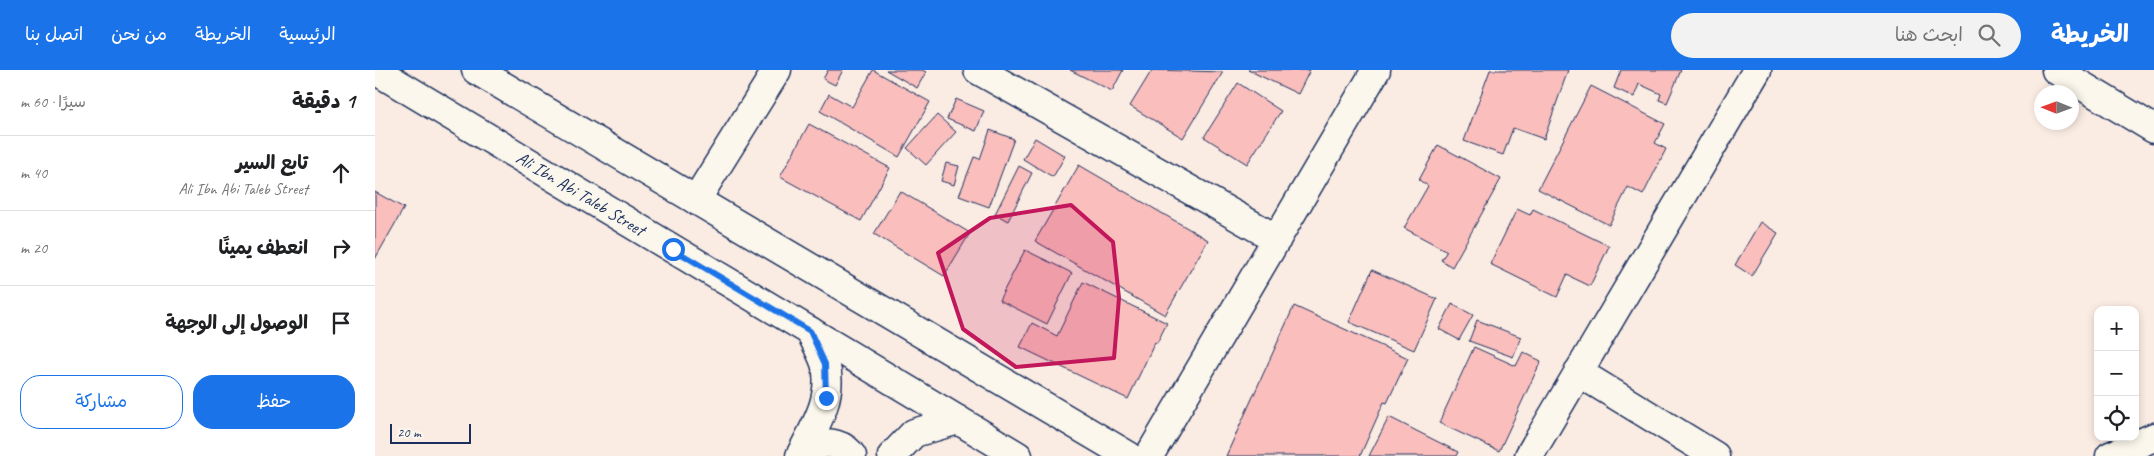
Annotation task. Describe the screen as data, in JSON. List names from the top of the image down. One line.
{"streets":{"street":["Ali Ibn Abi Taleb Street"]},"scale_bar":"20 m","north":"left","page":{"header":"الخريطة","search":"ابحث هنا","nav":["الرئيسية","الخريطة","من نحن","اتصل بنا"],"heading":["1 دقيقة","سيرًا · 60 m"],"list":[["تابع السير","Ali Ibn Abi Taleb Street","40 m"],["انعطف يمينًا","20 m"],"الوصول إلى الوجهة"],"map_buttons":["+","−"],"buttons":["حفظ","مشاركة"],"scale":"20 m"}}
